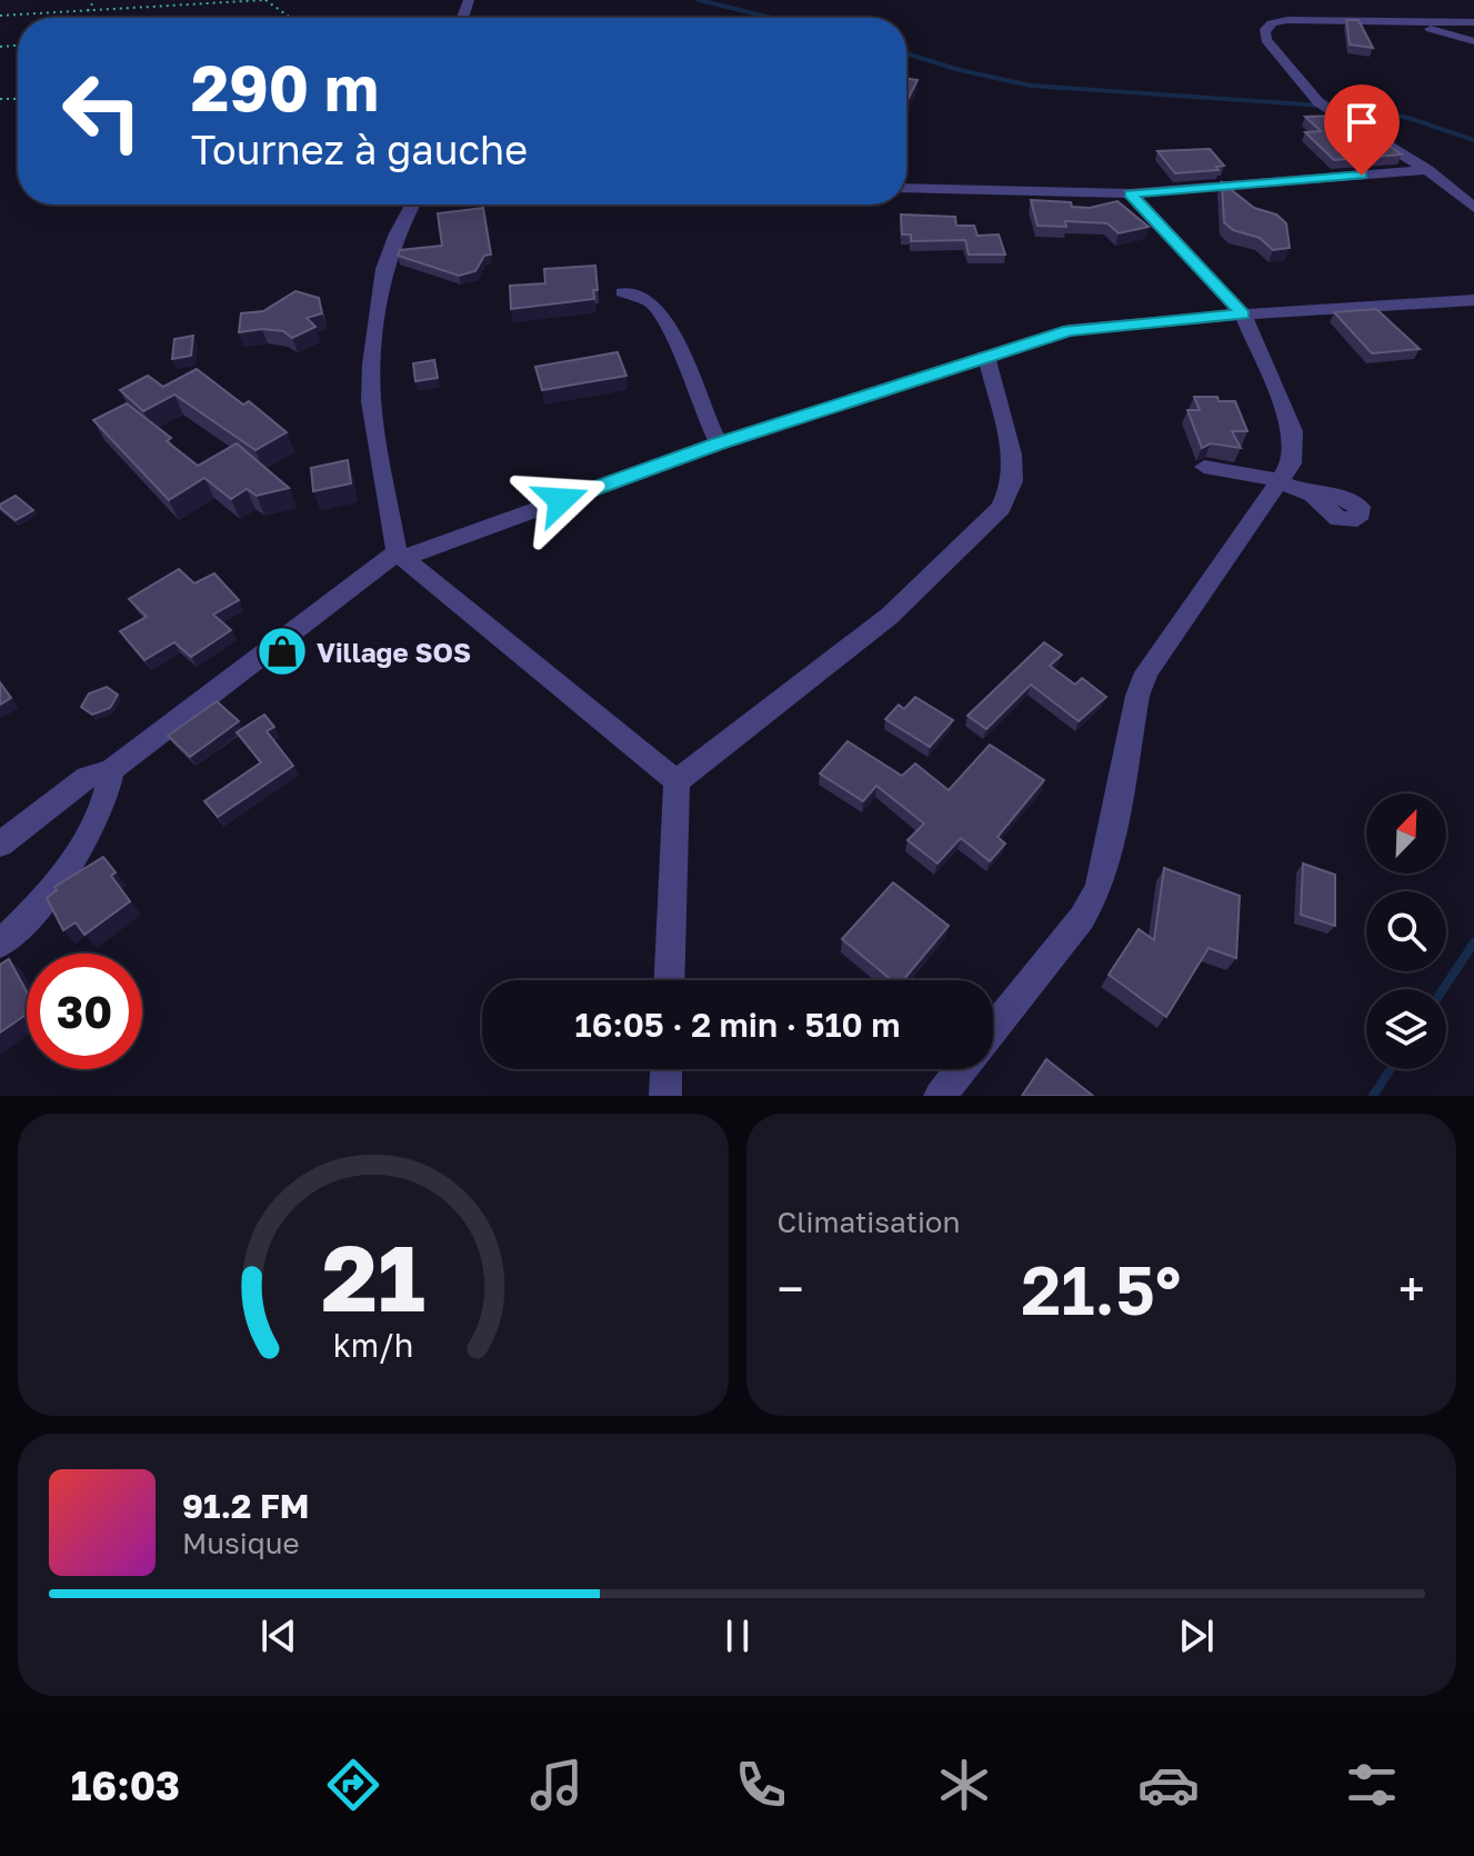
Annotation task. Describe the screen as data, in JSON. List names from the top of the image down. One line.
{"places":{"shop":["Village SOS"]},"north":"top right","page":{"turn":["290 m","Tournez à gauche"],"limit":"30","trip":"16:05 · 2 min · 510 m","tile":"Climatisation","heat":["−","21.5°","+"],"song":["91.2 FM","Musique"],"tabs":"16:03","gauge":["21","km/h"]}}
